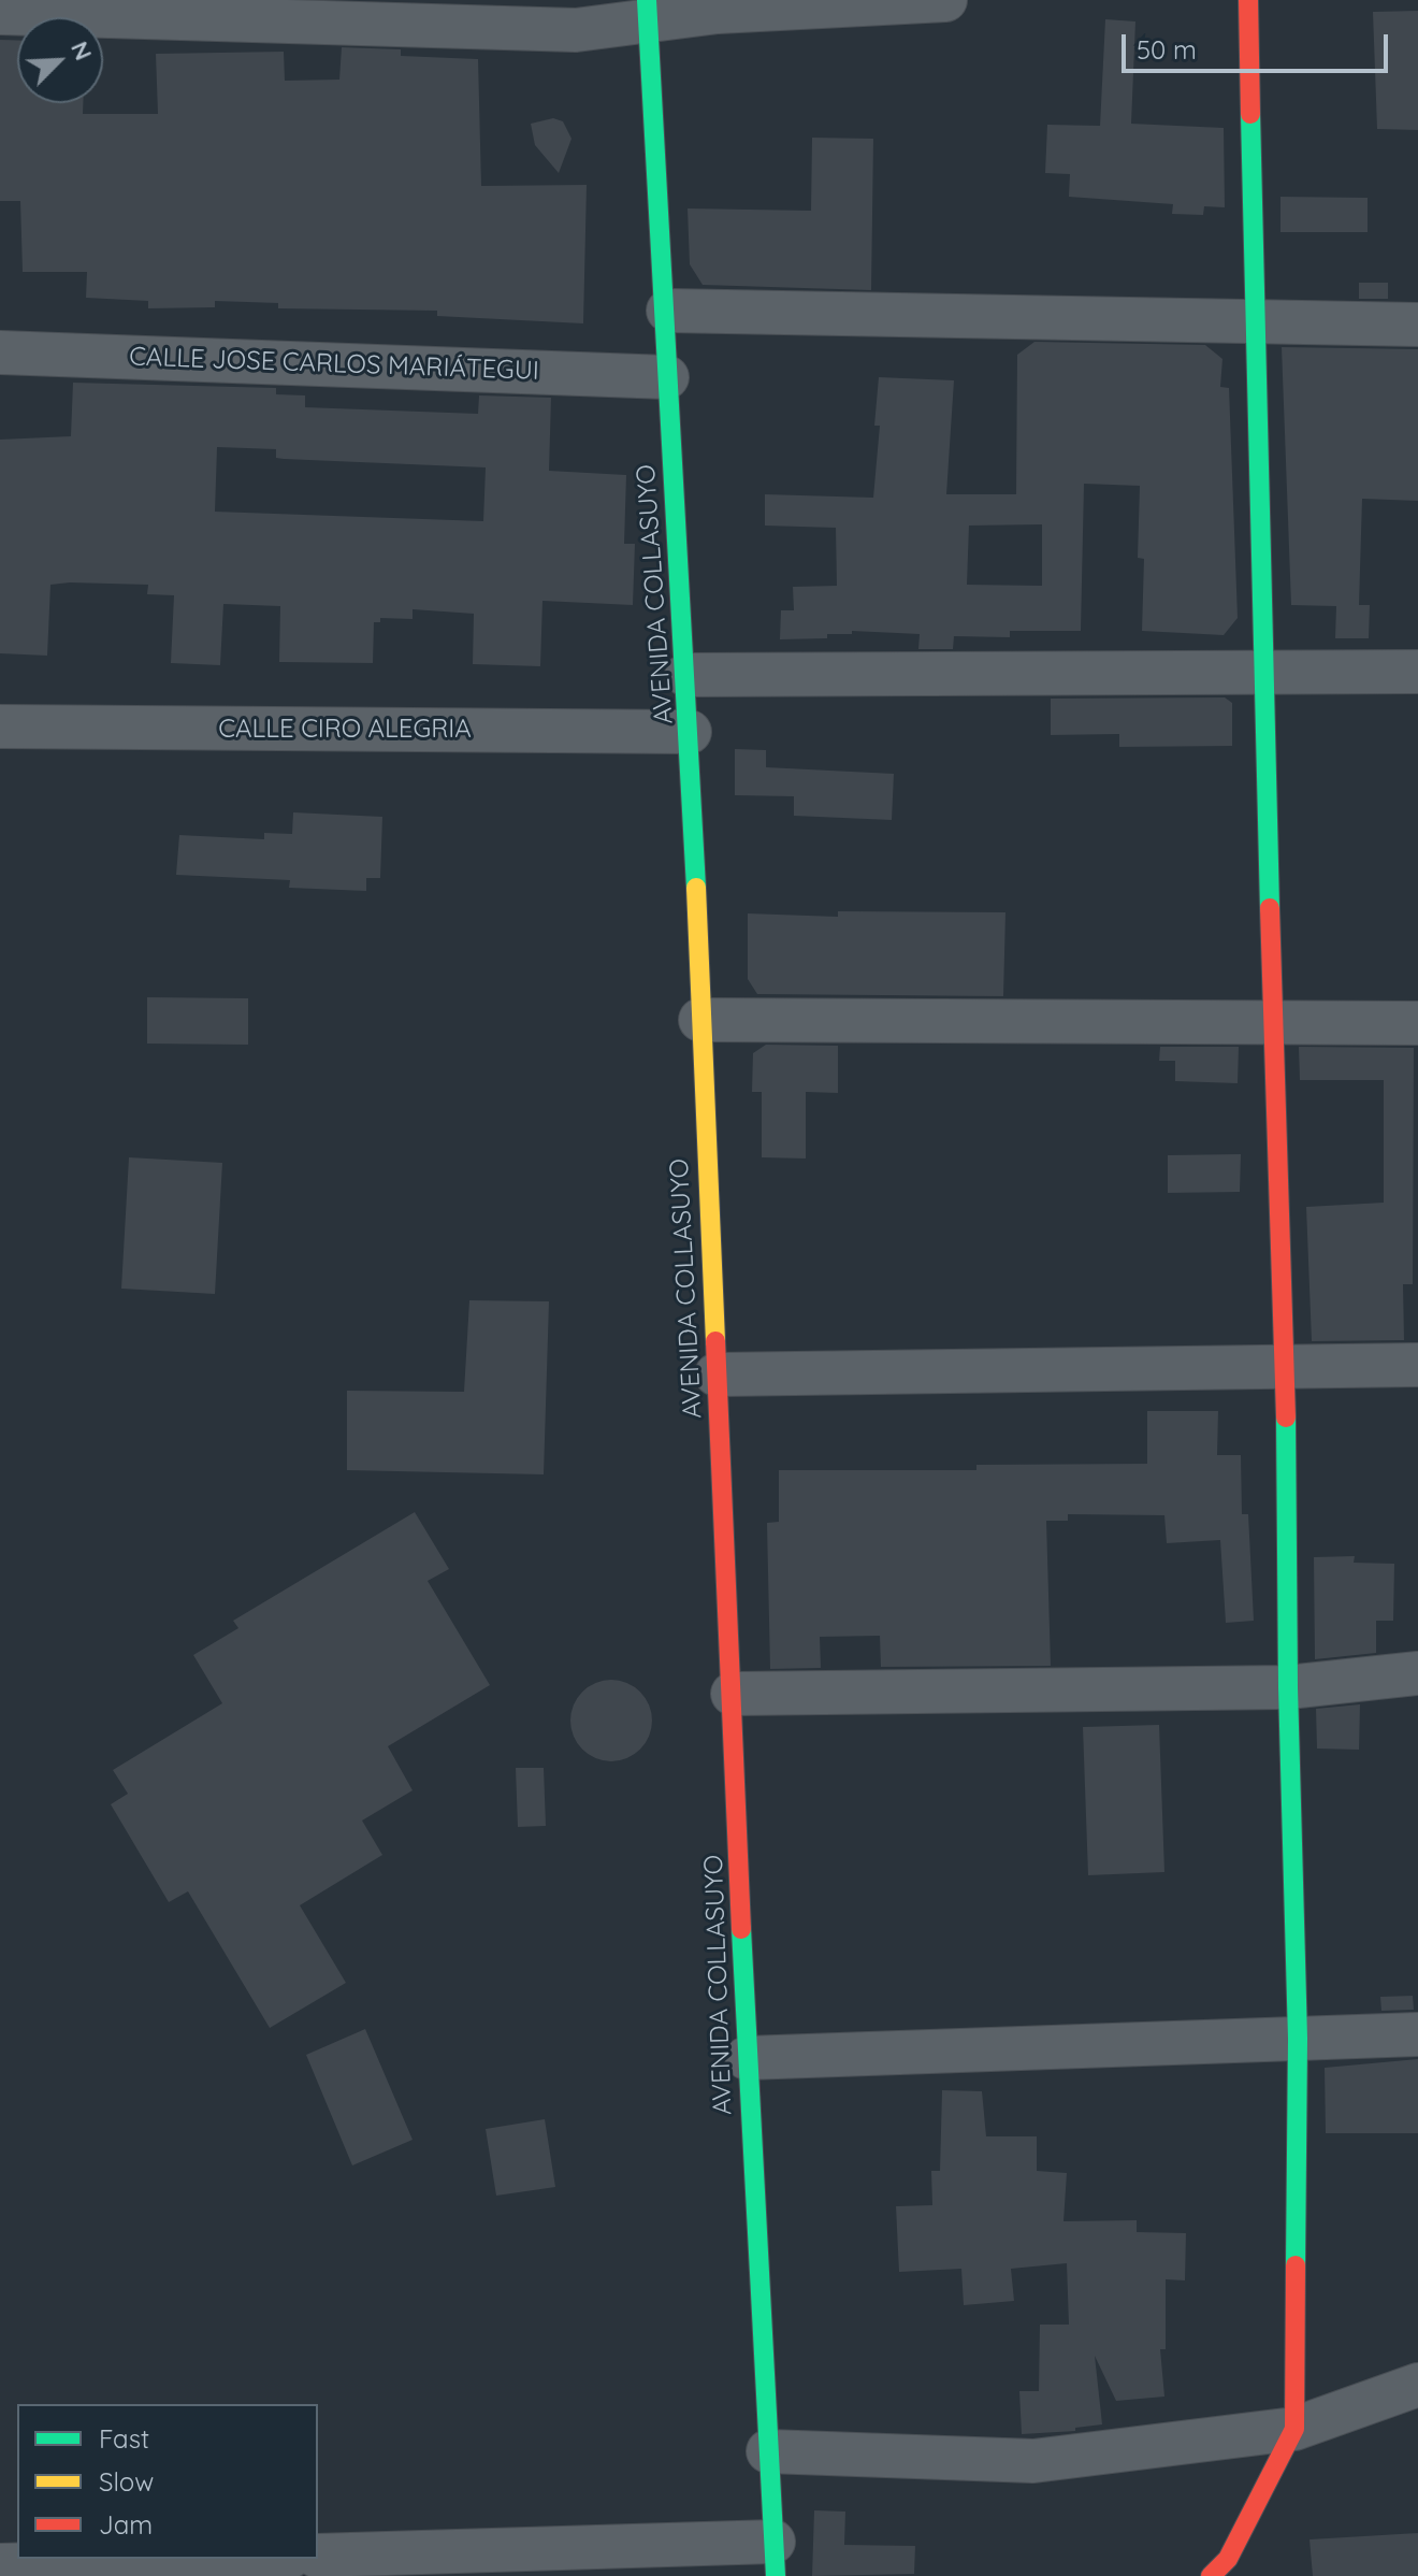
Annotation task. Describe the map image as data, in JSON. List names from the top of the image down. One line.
{"streets":{"street":["CALLE JOSE CARLOS MARIÁTEGUI","AVENIDA COLLASUYO","CALLE CIRO ALEGRIA"]},"crossings":[["CALLE JOSE CARLOS MARIÁTEGUI","AVENIDA COLLASUYO"],["AVENIDA COLLASUYO","CALLE CIRO ALEGRIA"]],"legend":["Fast","Slow","Jam"],"scale_bar":"50 m","north":"top right"}
